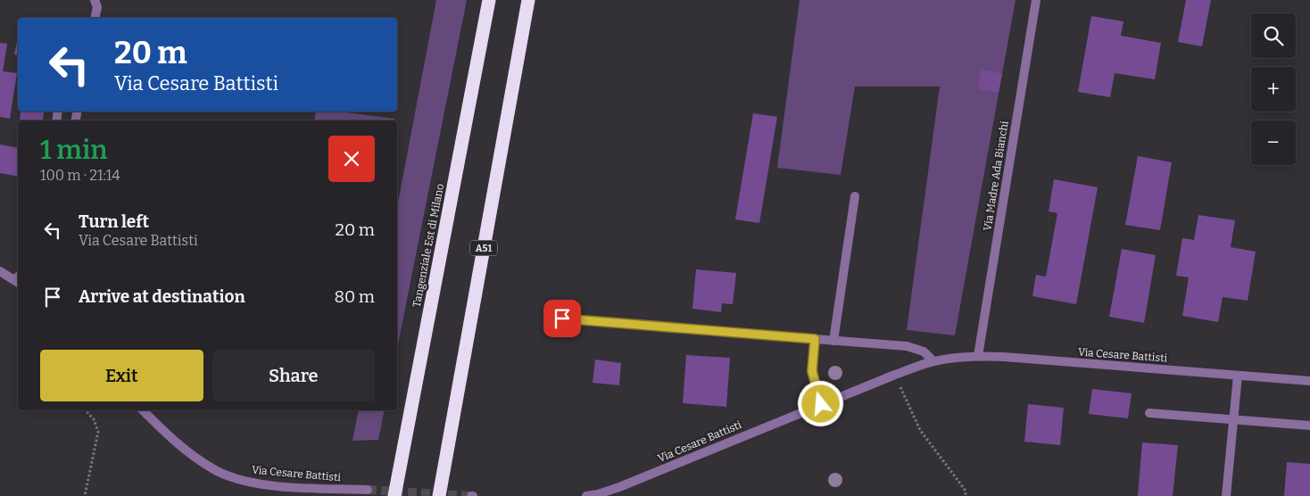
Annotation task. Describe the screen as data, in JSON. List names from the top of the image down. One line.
{"streets":{"highway":["Tangenziale Est di Milano","A51"],"street":["Via Madre Ada Bianchi","Via Cesare Battisti"]},"crossings":[["Via Madre Ada Bianchi","Via Cesare Battisti"]],"page":{"map_buttons":["+","−"],"turn":["20 m","Via Cesare Battisti"],"heading":["1 min","100 m · 21:14"],"list":[{"name":"Turn left","note":"Via Cesare Battisti","value":"20 m"},{"name":"Arrive at destination","value":"80 m"}],"buttons":["Exit","Share"]}}
